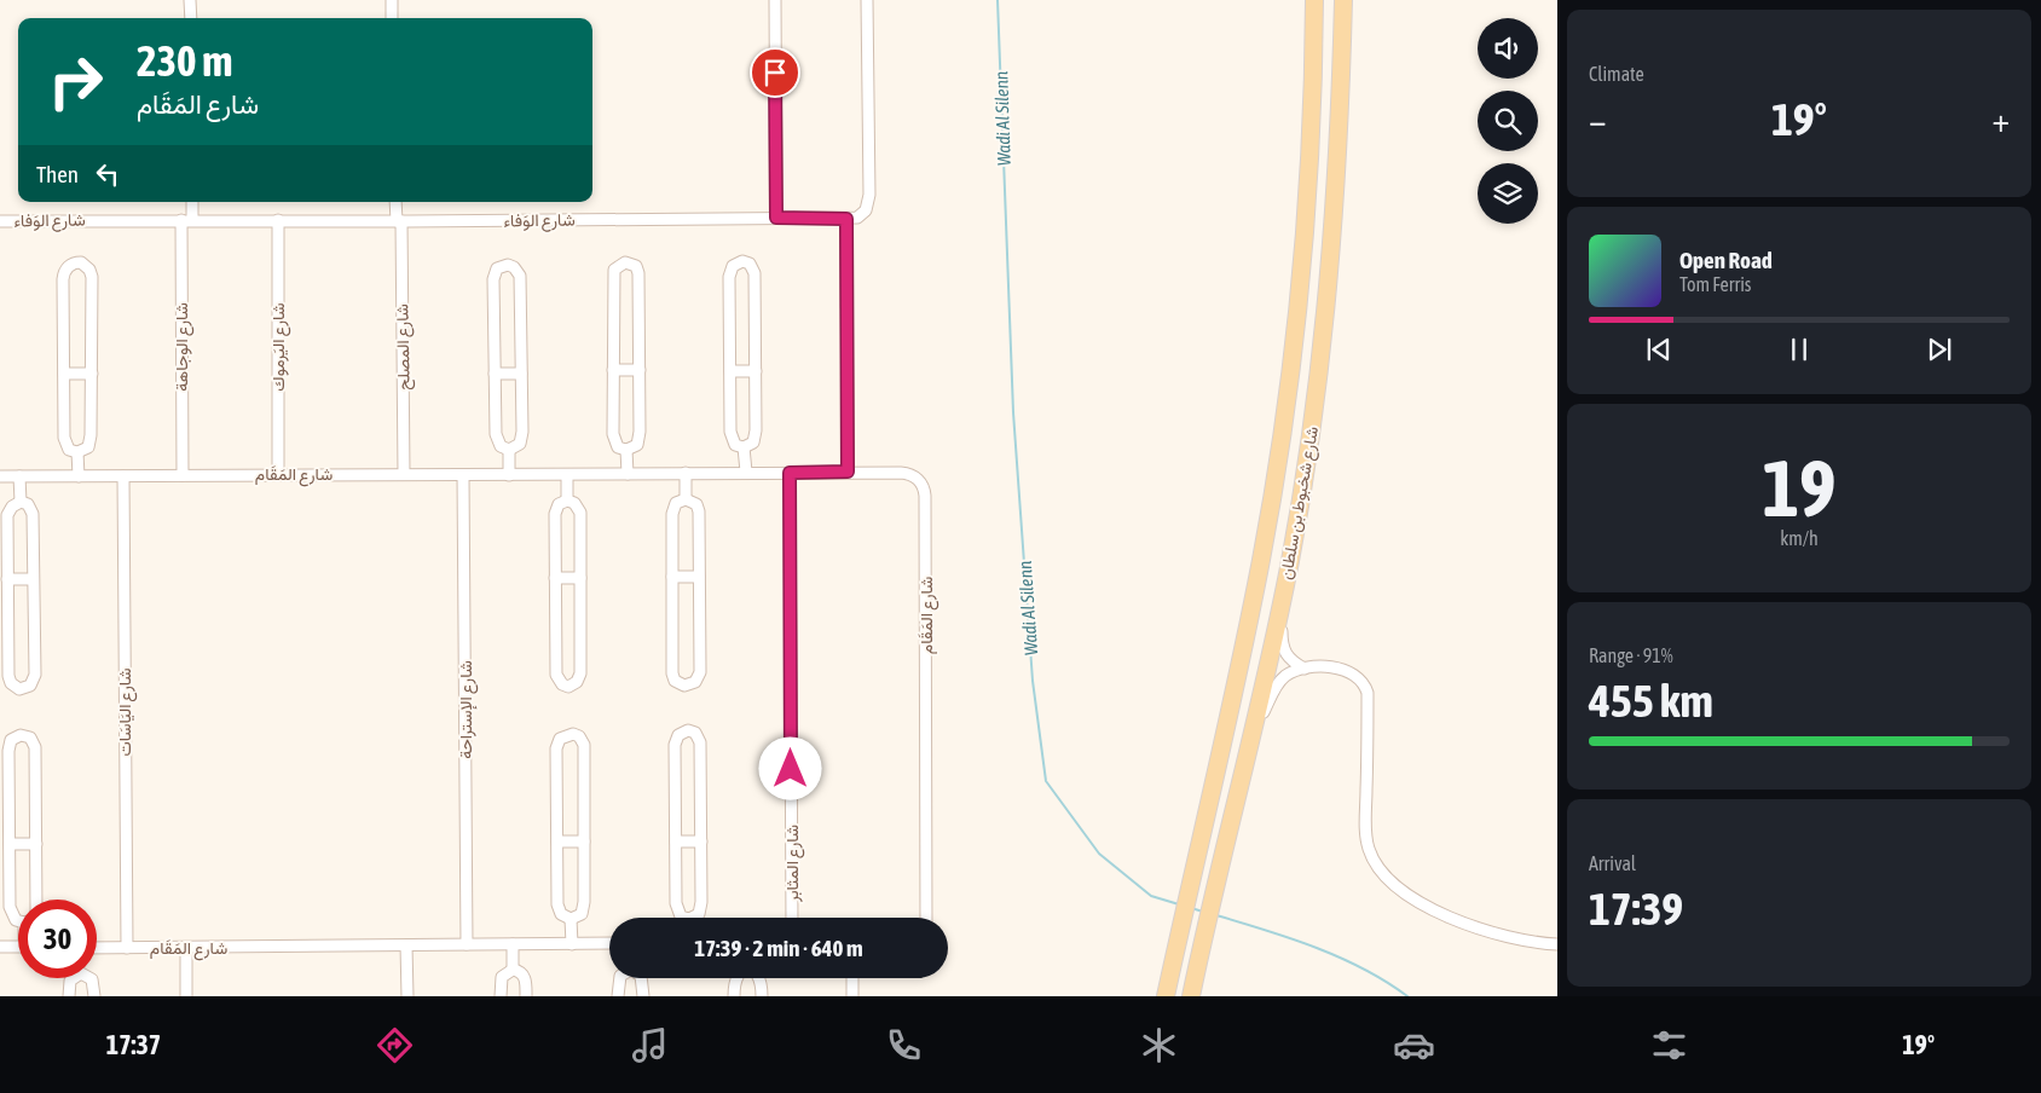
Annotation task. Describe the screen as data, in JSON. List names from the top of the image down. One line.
{"streets":{"main road":["شارع شخبوط بن سلطان"],"street":["شارع الوَفاء","شارع الوجاهة","شارع اليَرموك","شارع المصلح","شارع المَقَام","شارع الإستراحة","شارع اليَاسَات","شارع المثابر"]},"crossings":[["شارع الوَفاء","شارع الوجاهة"],["شارع الوَفاء","شارع اليَرموك"],["شارع الوَفاء","شارع المصلح"],["شارع الوجاهة","شارع المَقَام"],["شارع اليَرموك","شارع المَقَام"],["شارع المصلح","شارع المَقَام"],["شارع المَقَام","شارع الإستراحة"],["شارع المَقَام","شارع اليَاسَات"],["شارع المَقَام","شارع المثابر"]],"water":["Wadi Al Silenn"],"page":{"tile":["Climate",["19","km/h"],["Range · 91%","455 km"],["Arrival","17:39"]],"turn":["230 m","شارع المَقَام"],"heat":["−","19°","+"],"then":"Then","song":["Open Road","Tom Ferris"],"limit":"30","trip":"17:39 · 2 min · 640 m","tabs":["17:37","19°"]}}
